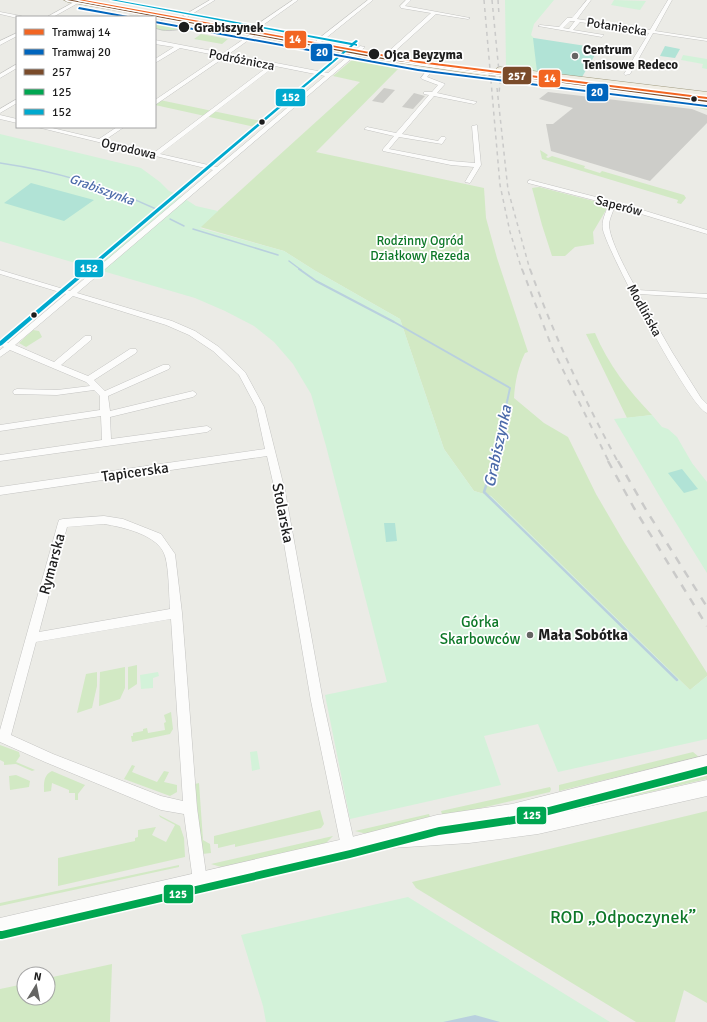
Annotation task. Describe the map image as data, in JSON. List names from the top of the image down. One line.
{"streets":{"street":["Połaniecka","Podróżnicza","Ogrodowa","Saperów","Modlińska","Tapicerska","Stolarska","Rymarska"]},"crossings":[["Saperów","Modlińska"],["Tapicerska","Stolarska"]],"water":["Grabiszynka"],"parks":["Rodzinny Ogród Działkowy Rezeda","Górka Skarbowców","ROD „Odpoczynek”"],"places":["Grabiszynek","Ojca Beyzyma","Centrum Tenisowe Redeco","Mała Sobótka"],"lines":["tram line 14","transit line 257","transit line 152","tram line 20","transit line 125"],"legend":["Tramwaj 14","Tramwaj 20","257","125","152"],"north":"top"}
